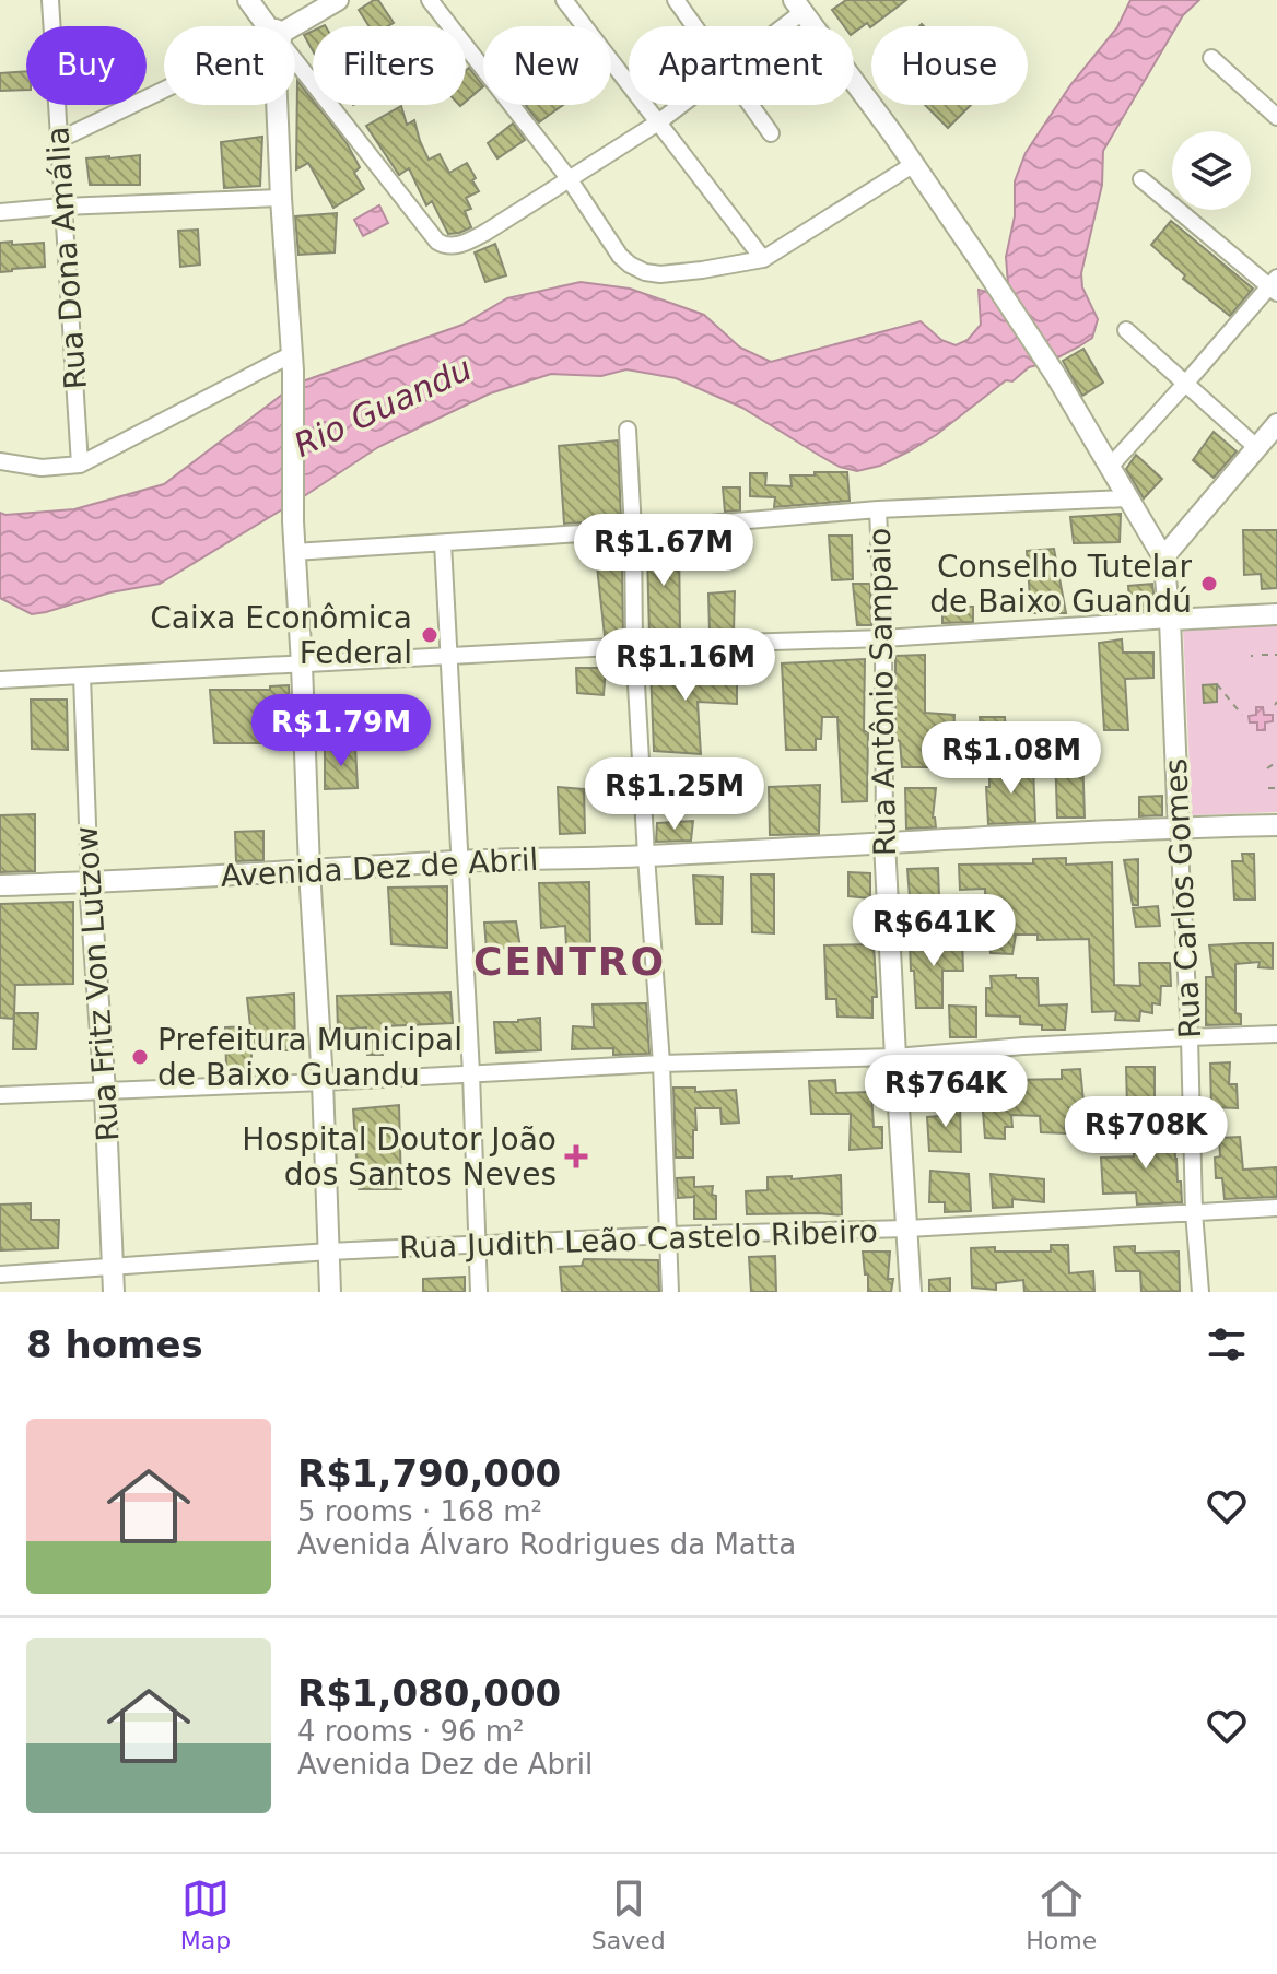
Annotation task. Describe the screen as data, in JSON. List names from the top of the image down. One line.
{"streets":{"street":["Rua Dona Amália","Rua Antônio Sampaio","Avenida Dez de Abril","Rua Carlos Gomes","Rua Fritz Von Lutzow","Rua Judith Leão Castelo Ribeiro"]},"crossings":[["Rua Antônio Sampaio","Avenida Dez de Abril"],["Rua Antônio Sampaio","Rua Judith Leão Castelo Ribeiro"],["Avenida Dez de Abril","Rua Carlos Gomes"],["Avenida Dez de Abril","Rua Fritz Von Lutzow"],["Rua Carlos Gomes","Rua Judith Leão Castelo Ribeiro"],["Rua Fritz Von Lutzow","Rua Judith Leão Castelo Ribeiro"]],"districts":["CENTRO"],"water":["Rio Guandu"],"places":{"other":["Conselho Tutelar de Baixo Guandú","Caixa Econômica Federal","Prefeitura Municipal de Baixo Guandu"],"health":["Hospital Doutor João dos Santos Neves"]},"page":{"chip":["Buy","Rent","Filters","New","Apartment","House"],"price":["R$1.67M","R$1.16M","R$1.79M","R$1.08M","R$1.25M","R$641K","R$764K","R$708K"],"heading":"8 homes","list":[{"name":"R$1,790,000","note":"5 rooms · 168 m² · Avenida Álvaro Rodrigues da Matta"},{"name":"R$1,080,000","note":"4 rooms · 96 m² · Avenida Dez de Abril"}],"tabs":["Map","Saved","Home"]}}
